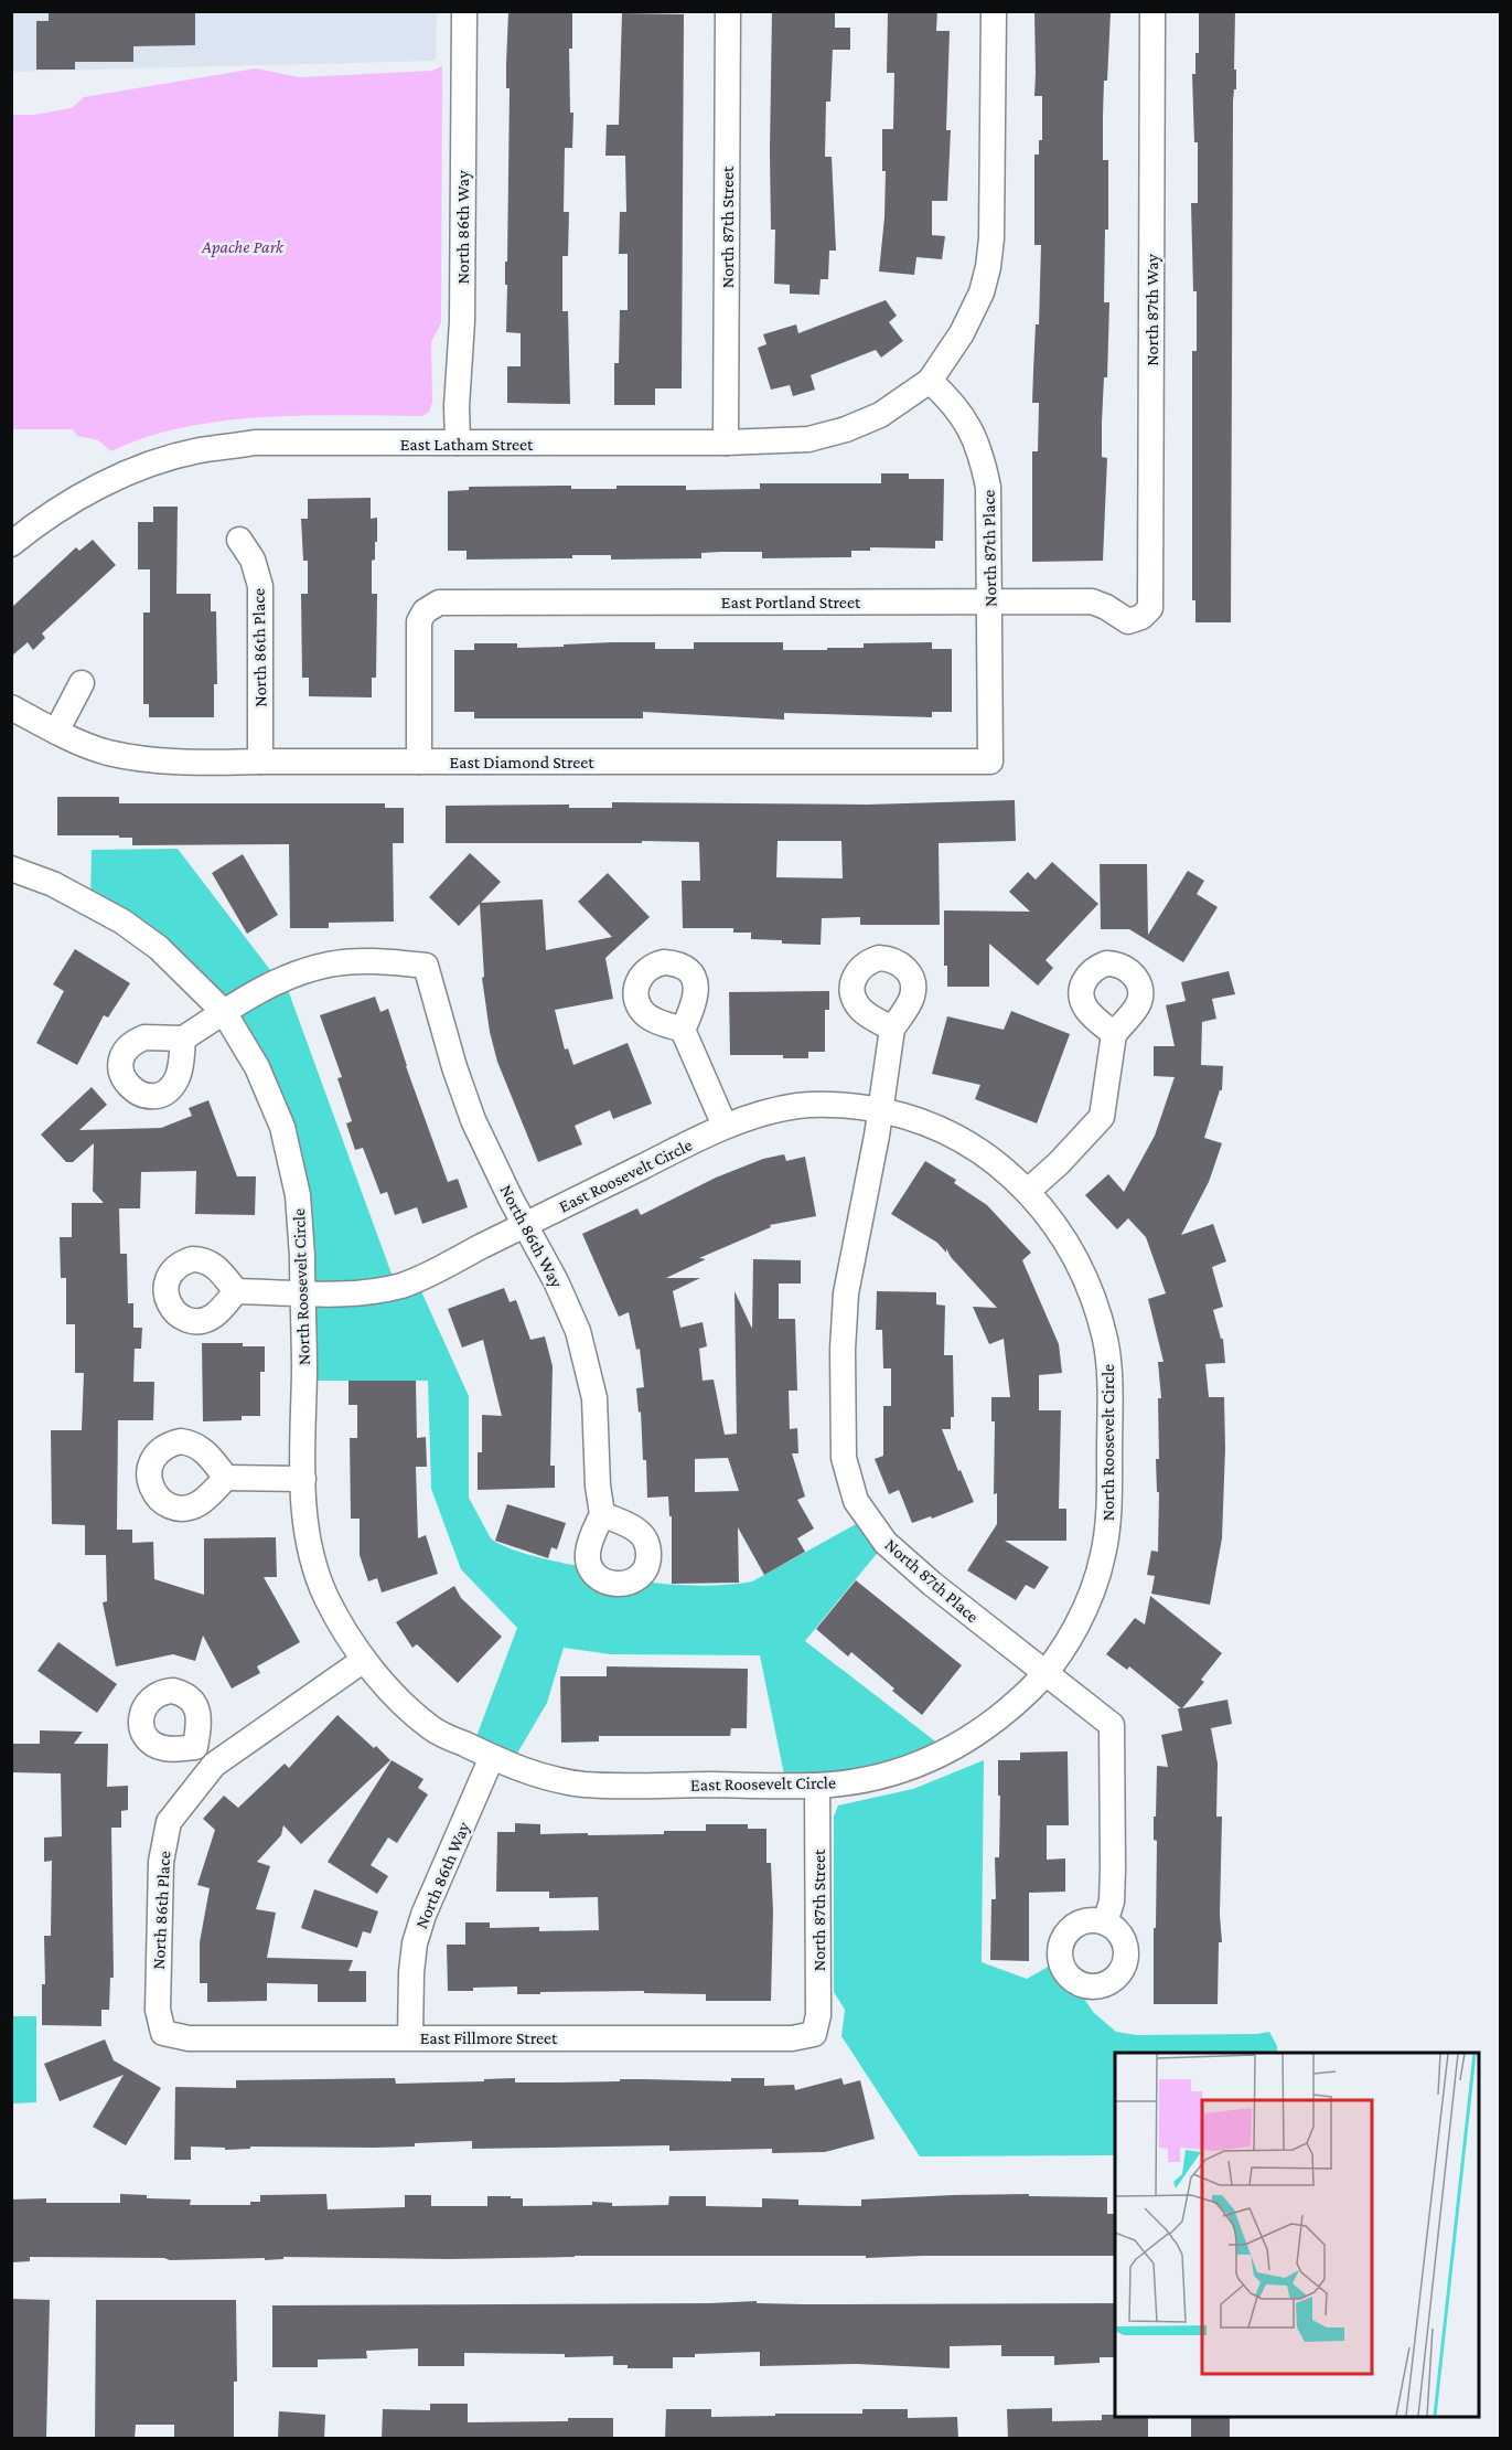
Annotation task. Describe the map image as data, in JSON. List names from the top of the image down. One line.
{"streets":{"street":["North 86th Way","North 87th Street","North 87th Way","East Latham Street","North 87th Place","East Portland Street","North 86th Place","East Diamond Street","East Roosevelt Circle","North Roosevelt Circle","East Fillmore Street"]},"crossings":[["North 86th Way","East Latham Street"],["North 86th Way","East Roosevelt Circle"],["North 86th Way","North Roosevelt Circle"],["North 86th Way","East Fillmore Street"],["North 87th Street","East Latham Street"],["North 87th Street","East Roosevelt Circle"],["North 87th Street","East Fillmore Street"],["North 87th Way","East Portland Street"],["East Latham Street","North 87th Place"],["North 87th Place","East Portland Street"],["North 87th Place","East Diamond Street"],["North 87th Place","East Roosevelt Circle"],["North 87th Place","North Roosevelt Circle"],["East Portland Street","East Diamond Street"],["North 86th Place","East Diamond Street"],["North 86th Place","North Roosevelt Circle"],["North 86th Place","East Fillmore Street"],["East Roosevelt Circle","North Roosevelt Circle"]],"parks":["Apache Park"]}
